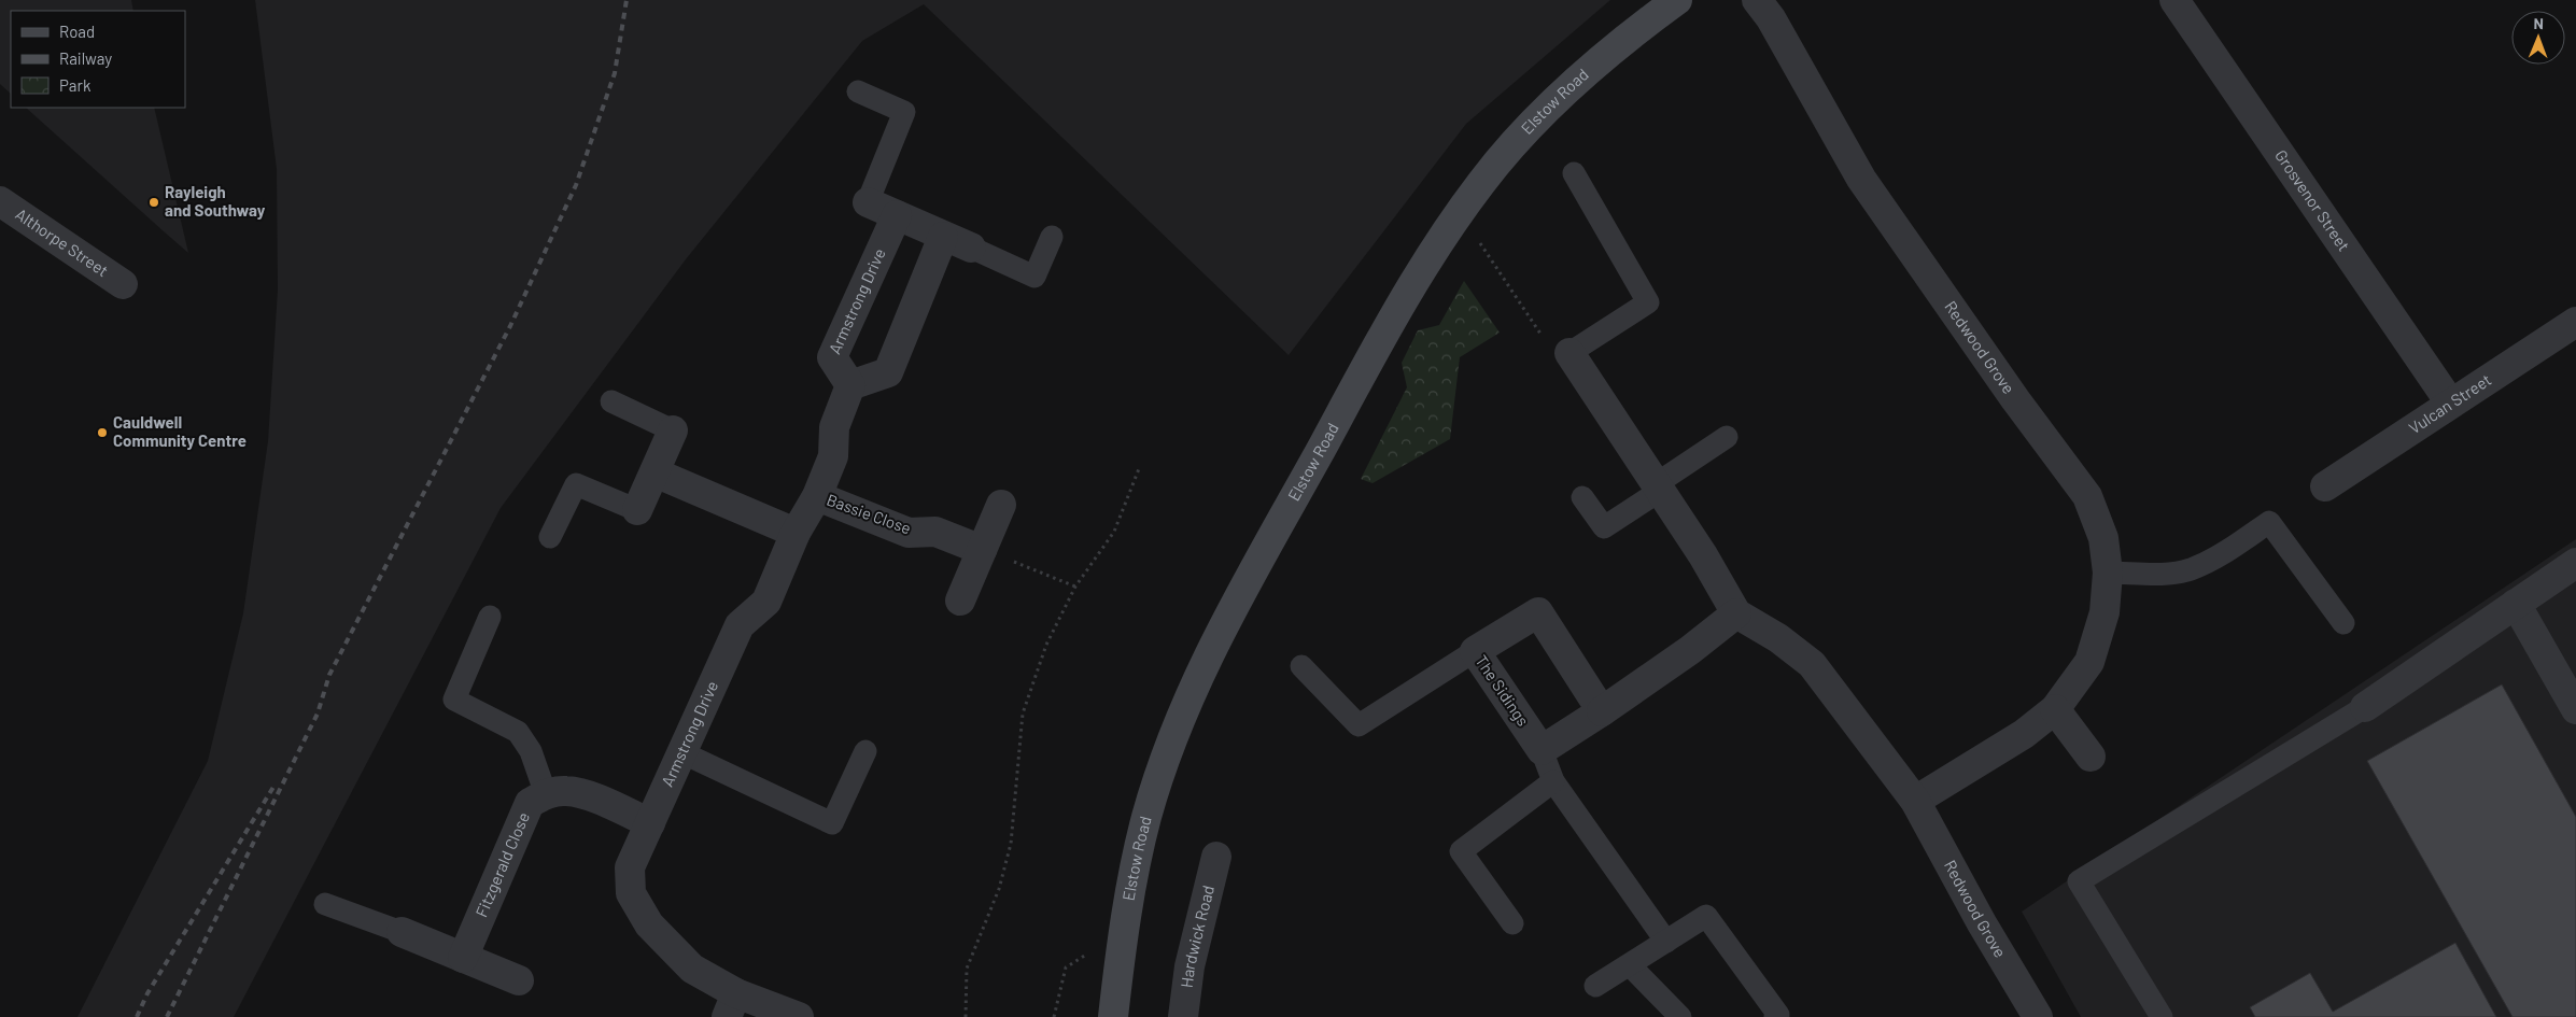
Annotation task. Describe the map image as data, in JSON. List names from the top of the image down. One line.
{"streets":{"street":["Elstow Road","Grosvenor Street","Althorpe Street","Armstrong Drive","Redwood Grove","Vulcan Street","Bassie Close","The Sidings","Fitzgerald Close","Hardwick Road"]},"crossings":[["Grosvenor Street","Vulcan Street"],["Armstrong Drive","Bassie Close"]],"places":["Rayleigh and Southway","Cauldwell Community Centre"],"legend":["Road","Railway","Park"],"north":"top"}
